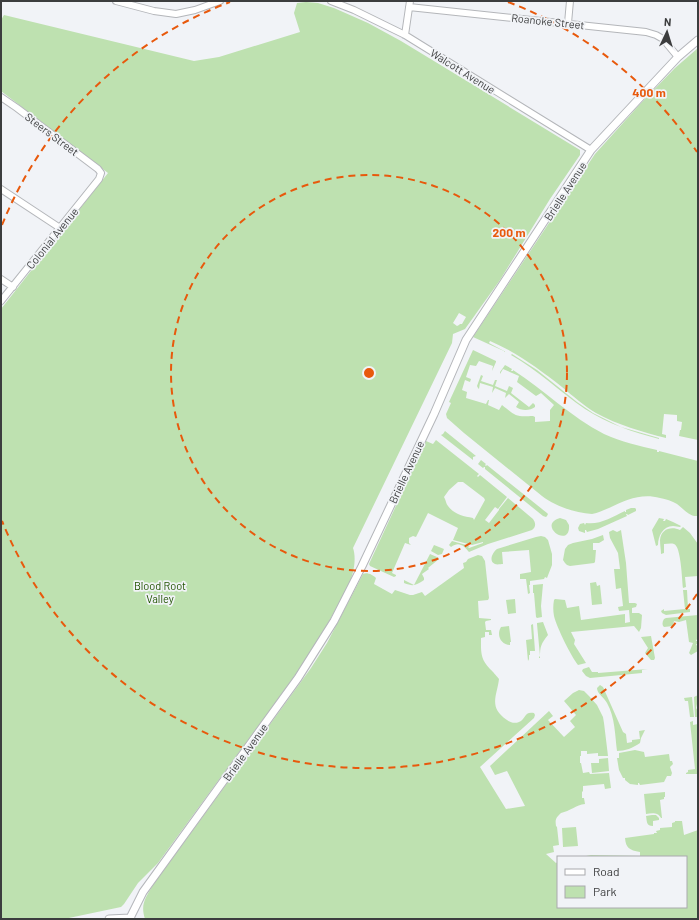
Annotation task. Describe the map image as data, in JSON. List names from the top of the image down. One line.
{"streets":{"street":["Roanoke Street","Walcott Avenue","Steers Street","Brielle Avenue","Colonial Avenue"]},"crossings":[["Roanoke Street","Brielle Avenue"],["Walcott Avenue","Brielle Avenue"],["Steers Street","Colonial Avenue"]],"parks":["Blood Root Valley"],"legend":["Road","Park"],"north":"top","rings":["400 m","200 m"]}
